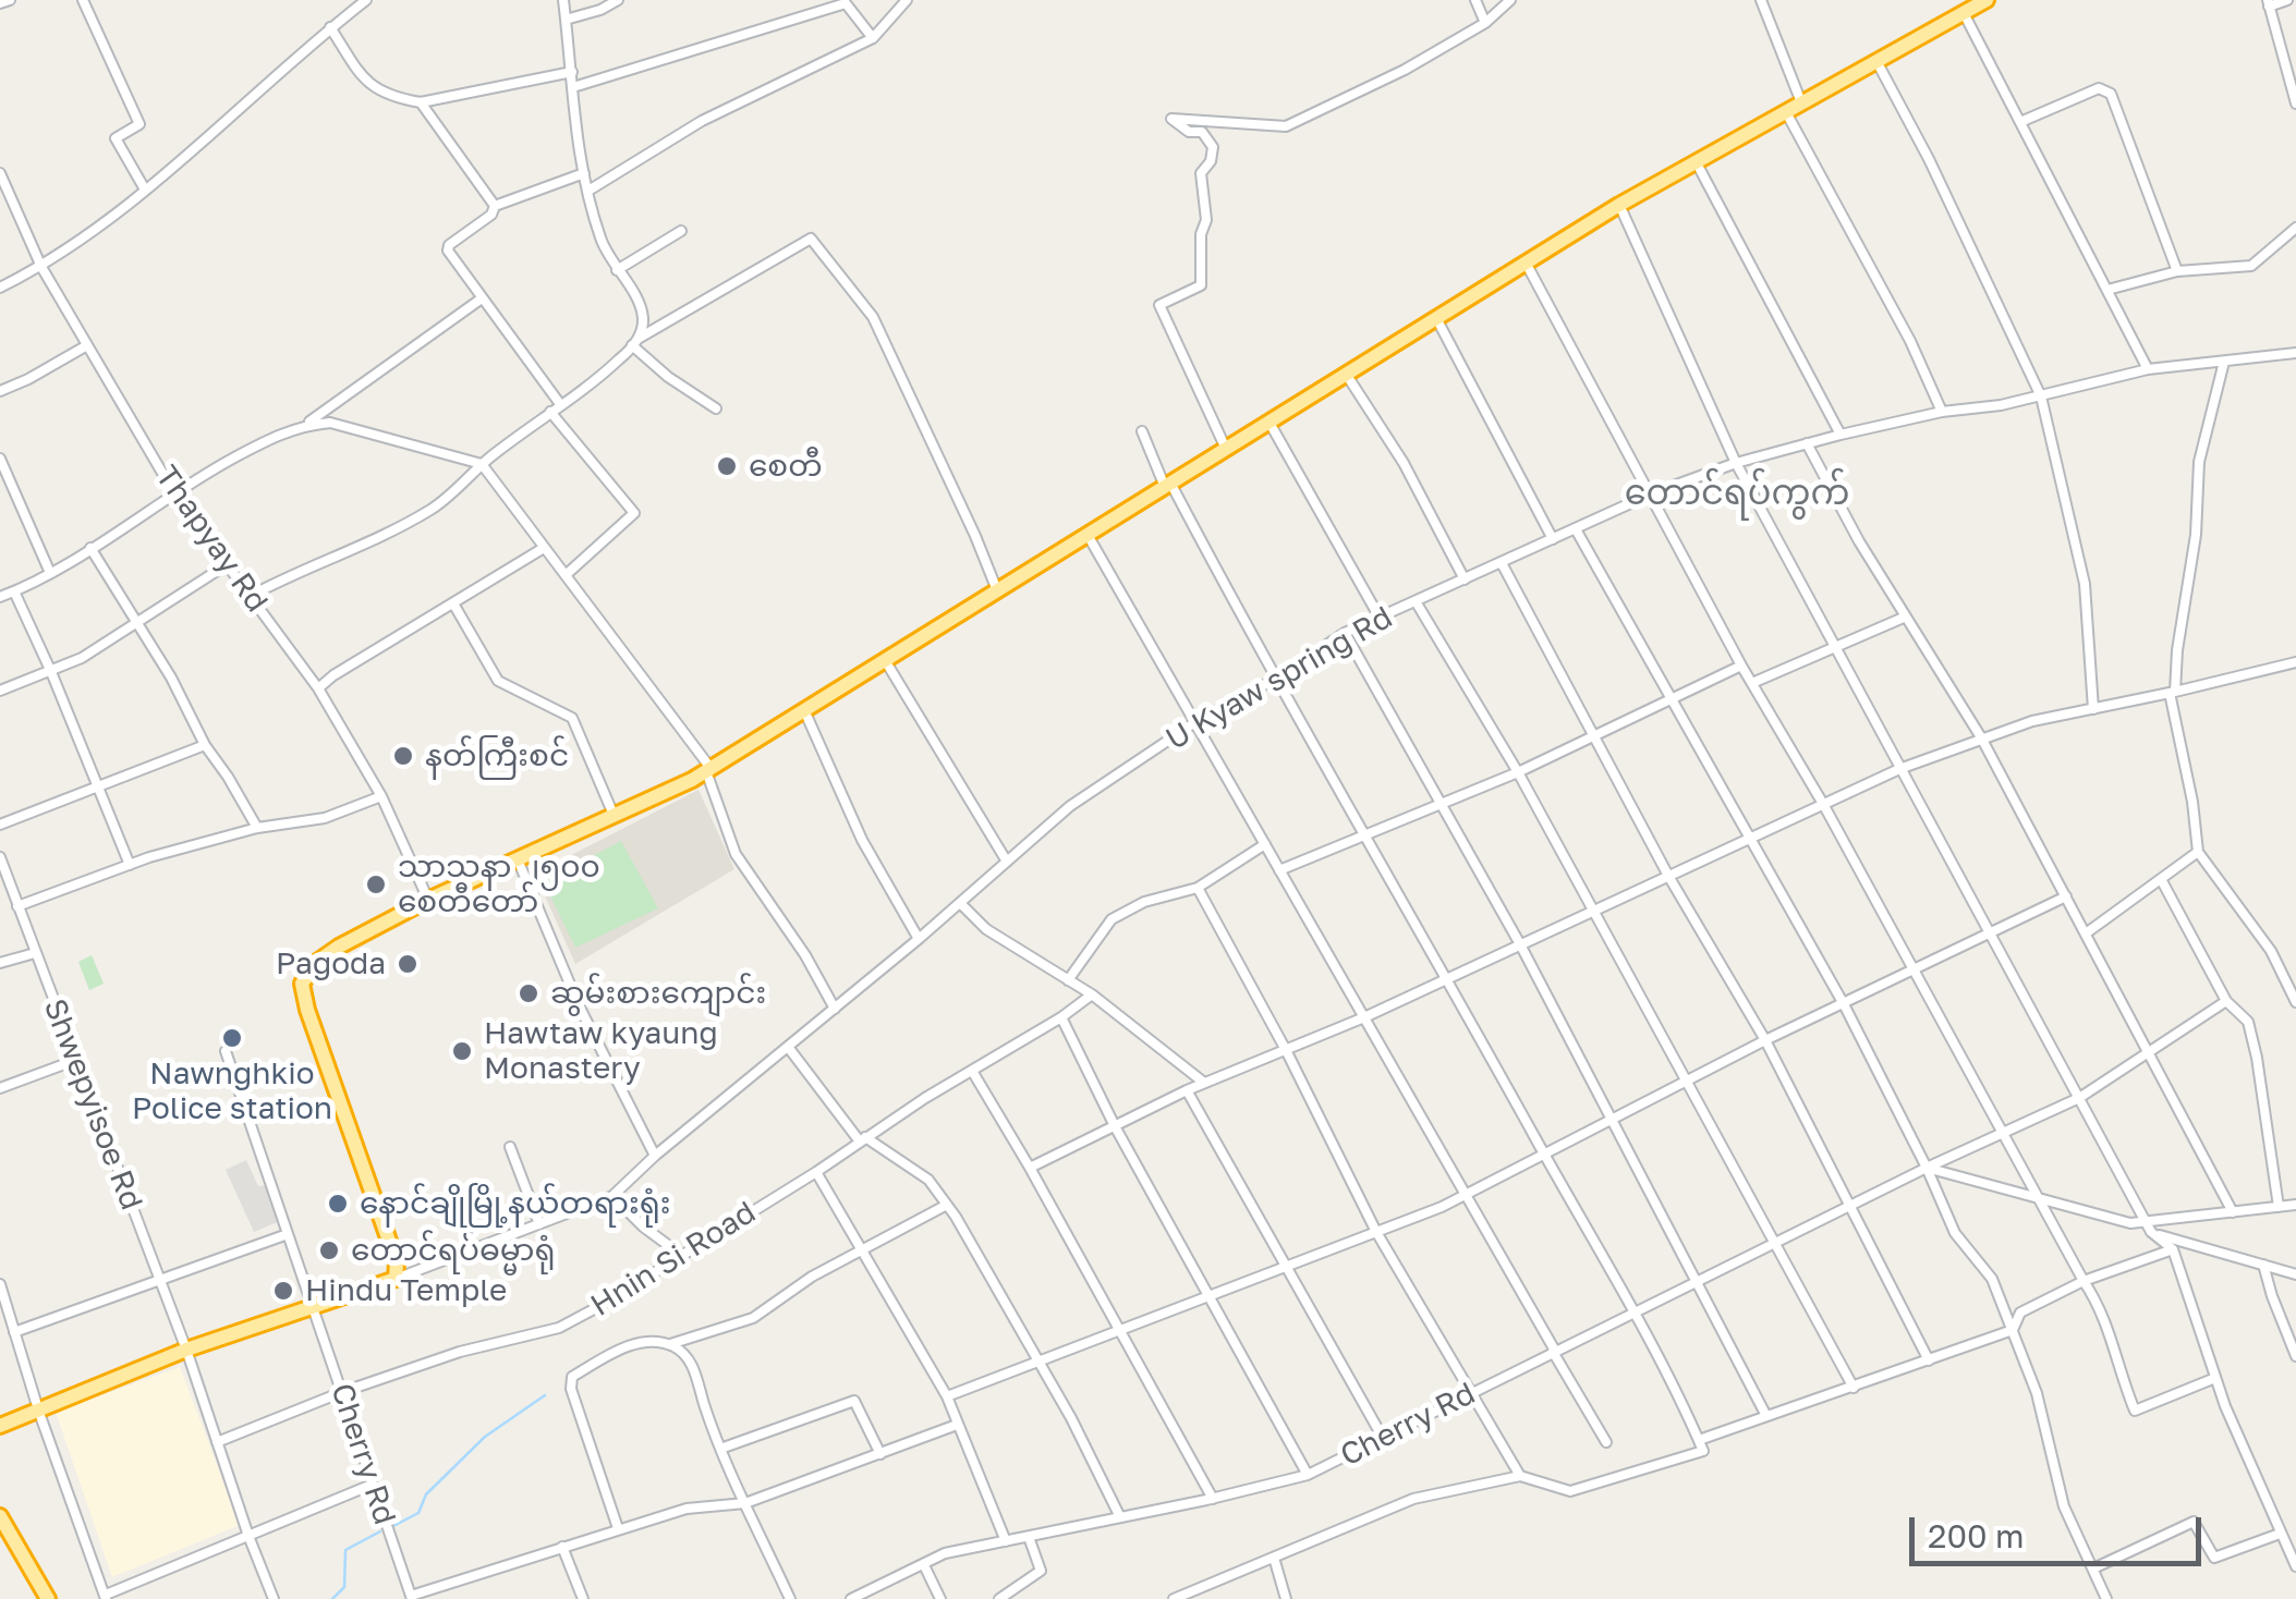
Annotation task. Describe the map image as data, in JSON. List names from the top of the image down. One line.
{"streets":{"street":["Thapyay Rd","U Kyaw spring Rd","Shwepyisoe Rd","Hnin Si Road","Cherry Rd"]},"crossings":[["Shwepyisoe Rd","Hnin Si Road"],["Hnin Si Road","Cherry Rd"]],"districts":["တောင်ရပ်ကွက်"],"places":["စေတီ","နတ်ကြီးစင်","သာသနာ ၂၅၀၀ စေတီတော်","Pagoda","ဆွမ်းစားကျောင်း","Nawnghkio Police station","Hawtaw kyaung Monastery","နောင်ချိုမြို့နယ်တရားရုံး","တောင်ရပ်ဓမ္မာရုံ","Hindu Temple"],"scale_bar":"200 m"}
